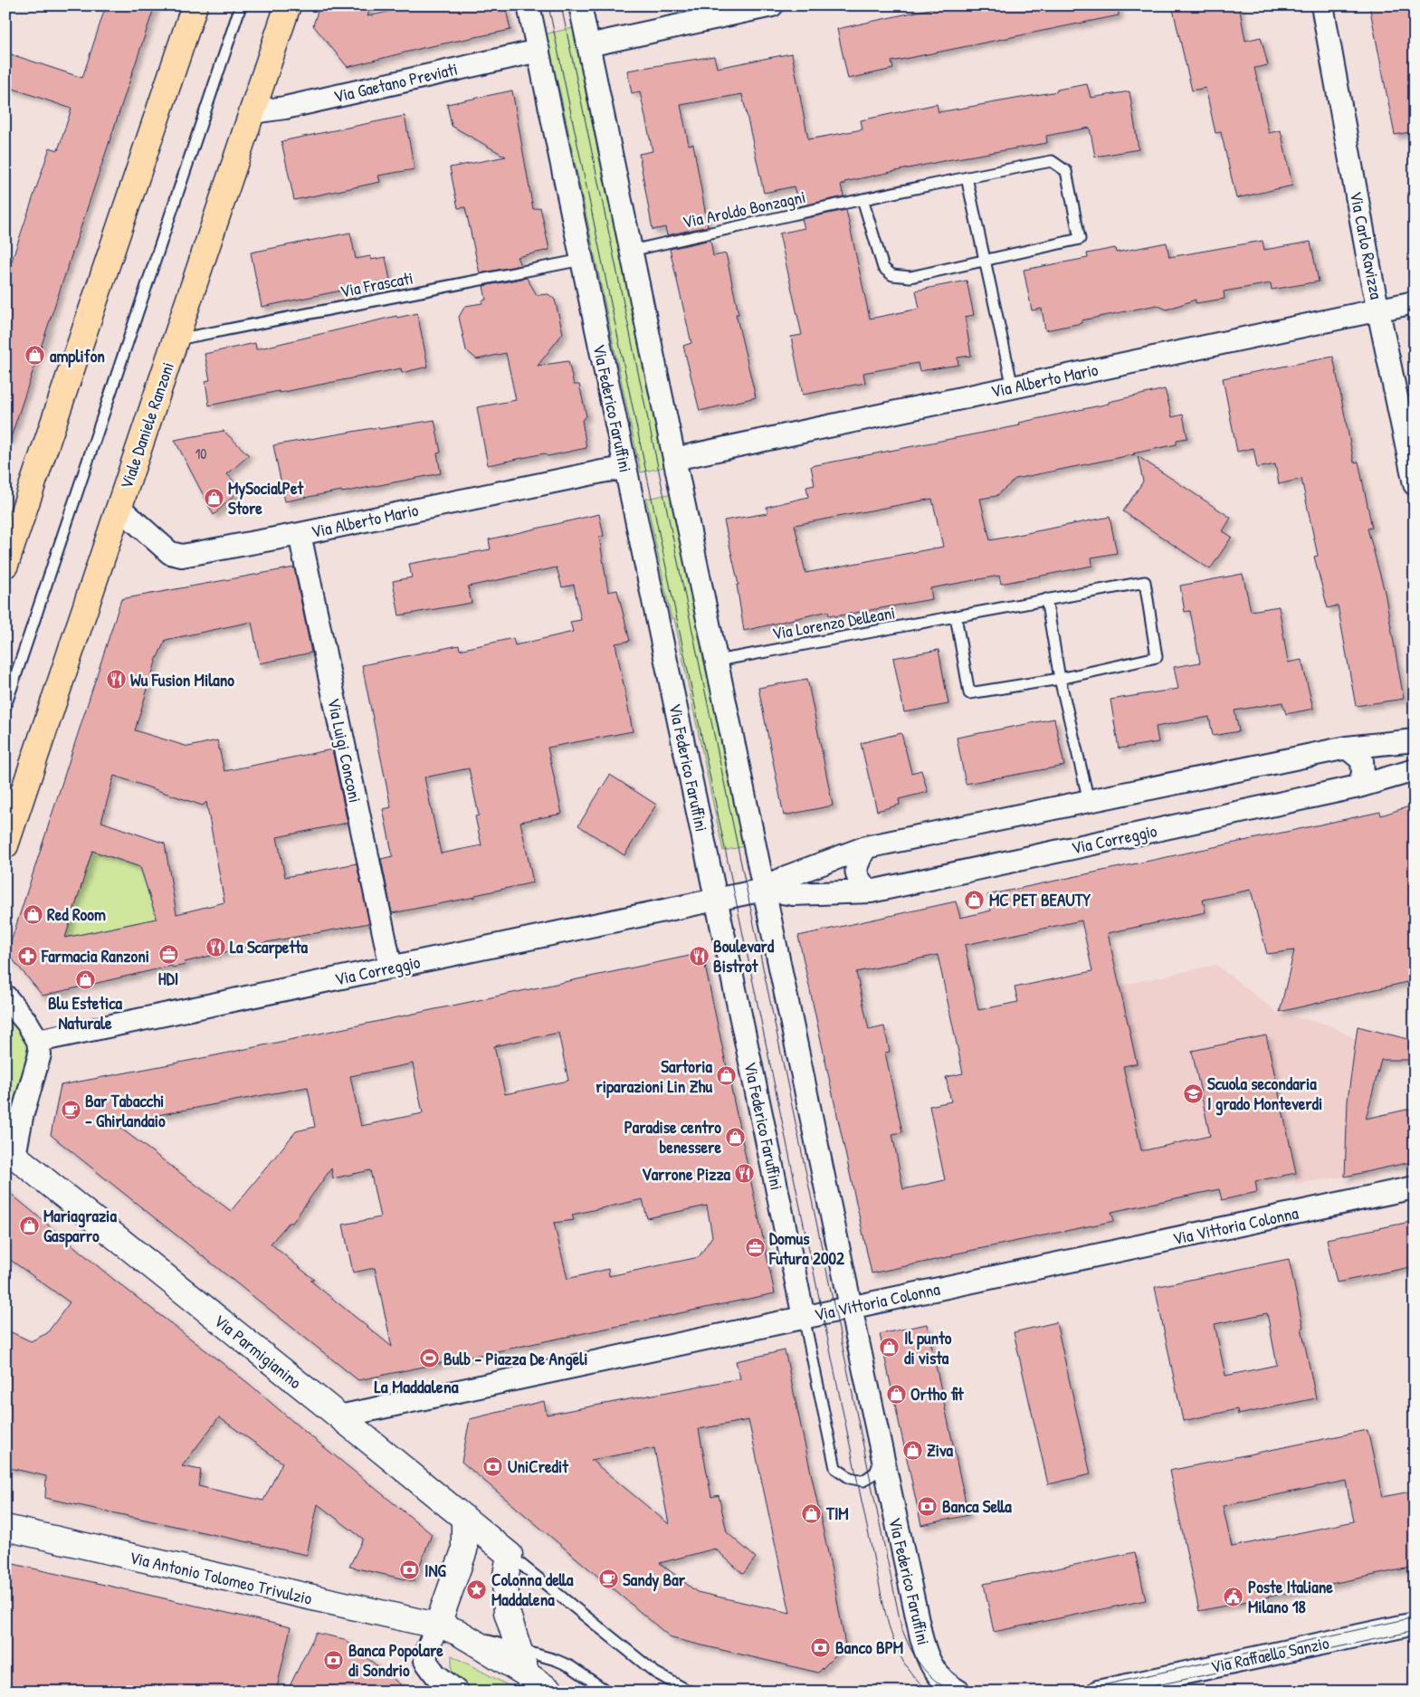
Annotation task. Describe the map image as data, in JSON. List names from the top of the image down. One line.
{"streets":{"main road":["Viale Daniele Ranzoni"],"street":["Via Gaetano Previati","Via Carlo Ravizza","Via Alberto Mario","Via Federico Faruffini","Via Luigi Conconi","Via Correggio","Via Vittoria Colonna","Via Parmigianino","Via Antonio Tolomeo Trivulzio","Via Raffaello Sanzio"],"lane":["Via Aroldo Bonzagni","Via Frascati","Via Lorenzo Delleani"]},"crossings":[["Via Gaetano Previati","Via Federico Faruffini"],["Via Gaetano Previati","Viale Daniele Ranzoni"],["Via Aroldo Bonzagni","Via Federico Faruffini"],["Via Carlo Ravizza","Via Alberto Mario"],["Via Frascati","Via Federico Faruffini"],["Via Frascati","Viale Daniele Ranzoni"],["Via Alberto Mario","Via Federico Faruffini"],["Via Alberto Mario","Viale Daniele Ranzoni"],["Via Alberto Mario","Via Luigi Conconi"],["Via Federico Faruffini","Via Lorenzo Delleani"],["Via Federico Faruffini","Via Correggio"],["Via Federico Faruffini","Via Vittoria Colonna"],["Via Luigi Conconi","Via Correggio"],["Via Vittoria Colonna","Via Parmigianino"]],"districts":["La Maddalena"],"places":{"shop":["amplifon","MySocialPet Store","MC PET BEAUTY","Red Room","Blu Estetica Naturale","Sartoria riparazioni Lin Zhu","Paradise centro benessere","Mariagrazia Gasparro","Il punto di vista","Ortho fit","Ziva","TIM"],"restaurant":["Wu Fusion Milano","La Scarpetta","Boulevard Bistrot","Varrone Pizza"],"office":["HDI","Domus Futura 2002"],"pharmacy":["Farmacia Ranzoni"],"school or university":["Scuola secondaria I grado Monteverdi"],"cafe":["Bar Tabacchi - Ghirlandaio","Sandy Bar"],"sports":["Bulb - Piazza De Angeli"],"bank":["UniCredit","Banca Sella","ING","Banco BPM","Banca Popolare di Sondrio"],"place":["Colonna della Maddalena"],"public building":["Poste Italiane Milano 18"]},"house_numbers":["10"]}
